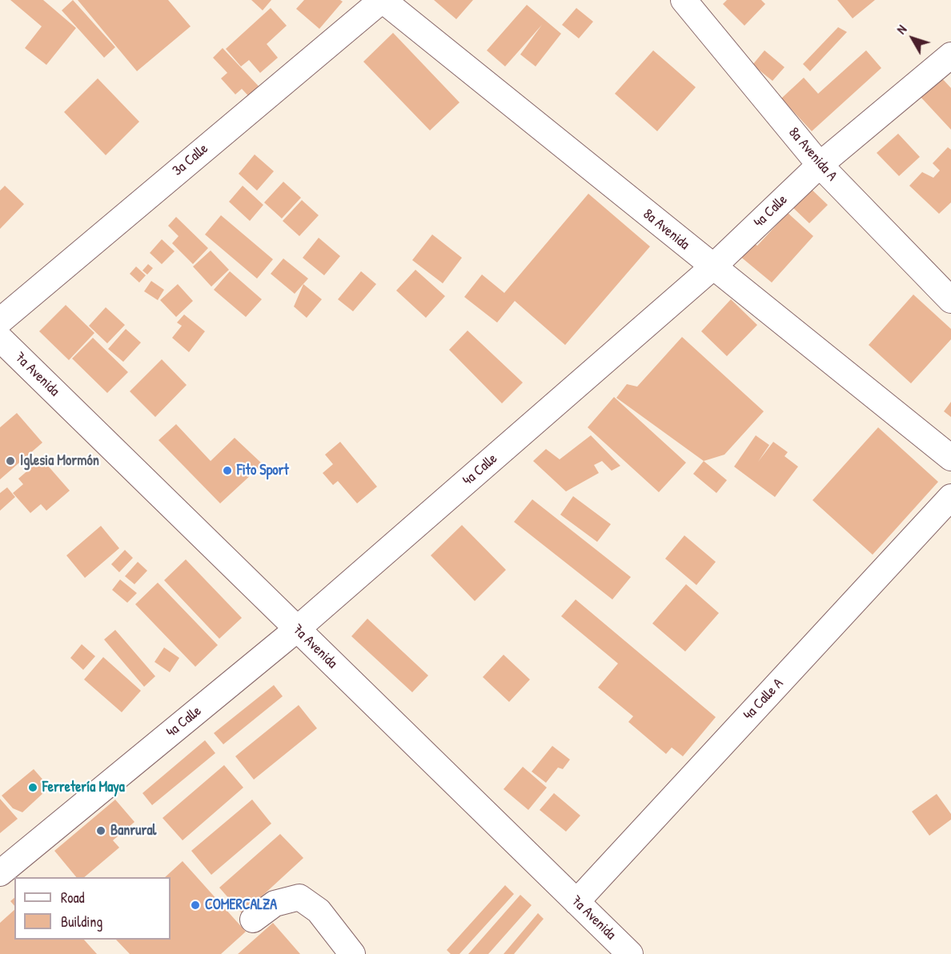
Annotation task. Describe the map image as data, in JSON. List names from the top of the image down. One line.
{"streets":{"street":["8a Avenida A","3a Calle","4a Calle","8a Avenida","7a Avenida","4a Calle A"]},"crossings":[["8a Avenida A","4a Calle"],["3a Calle","8a Avenida"],["4a Calle","8a Avenida"],["4a Calle","7a Avenida"],["7a Avenida","4a Calle A"]],"places":["Iglesia Mormón","Fito Sport","Ferretería Maya","Banrural","COMERCALZA"],"legend":["Road","Building"],"north":"top left"}
